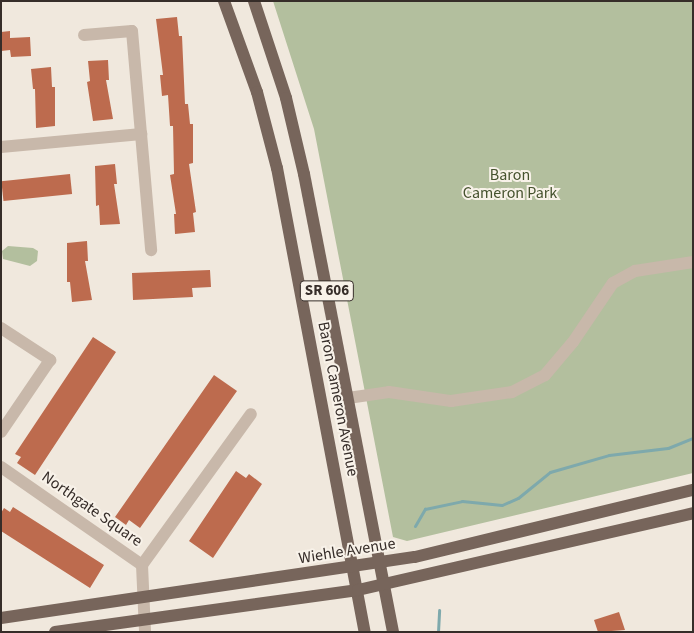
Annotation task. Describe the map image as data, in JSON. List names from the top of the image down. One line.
{"streets":{"main road":["SR 606","Baron Cameron Avenue","Wiehle Avenue"],"lane":["Northgate Square"]},"crossings":[["Baron Cameron Avenue","Wiehle Avenue"],["Northgate Square","Wiehle Avenue"]],"parks":["Baron Cameron Park"]}
